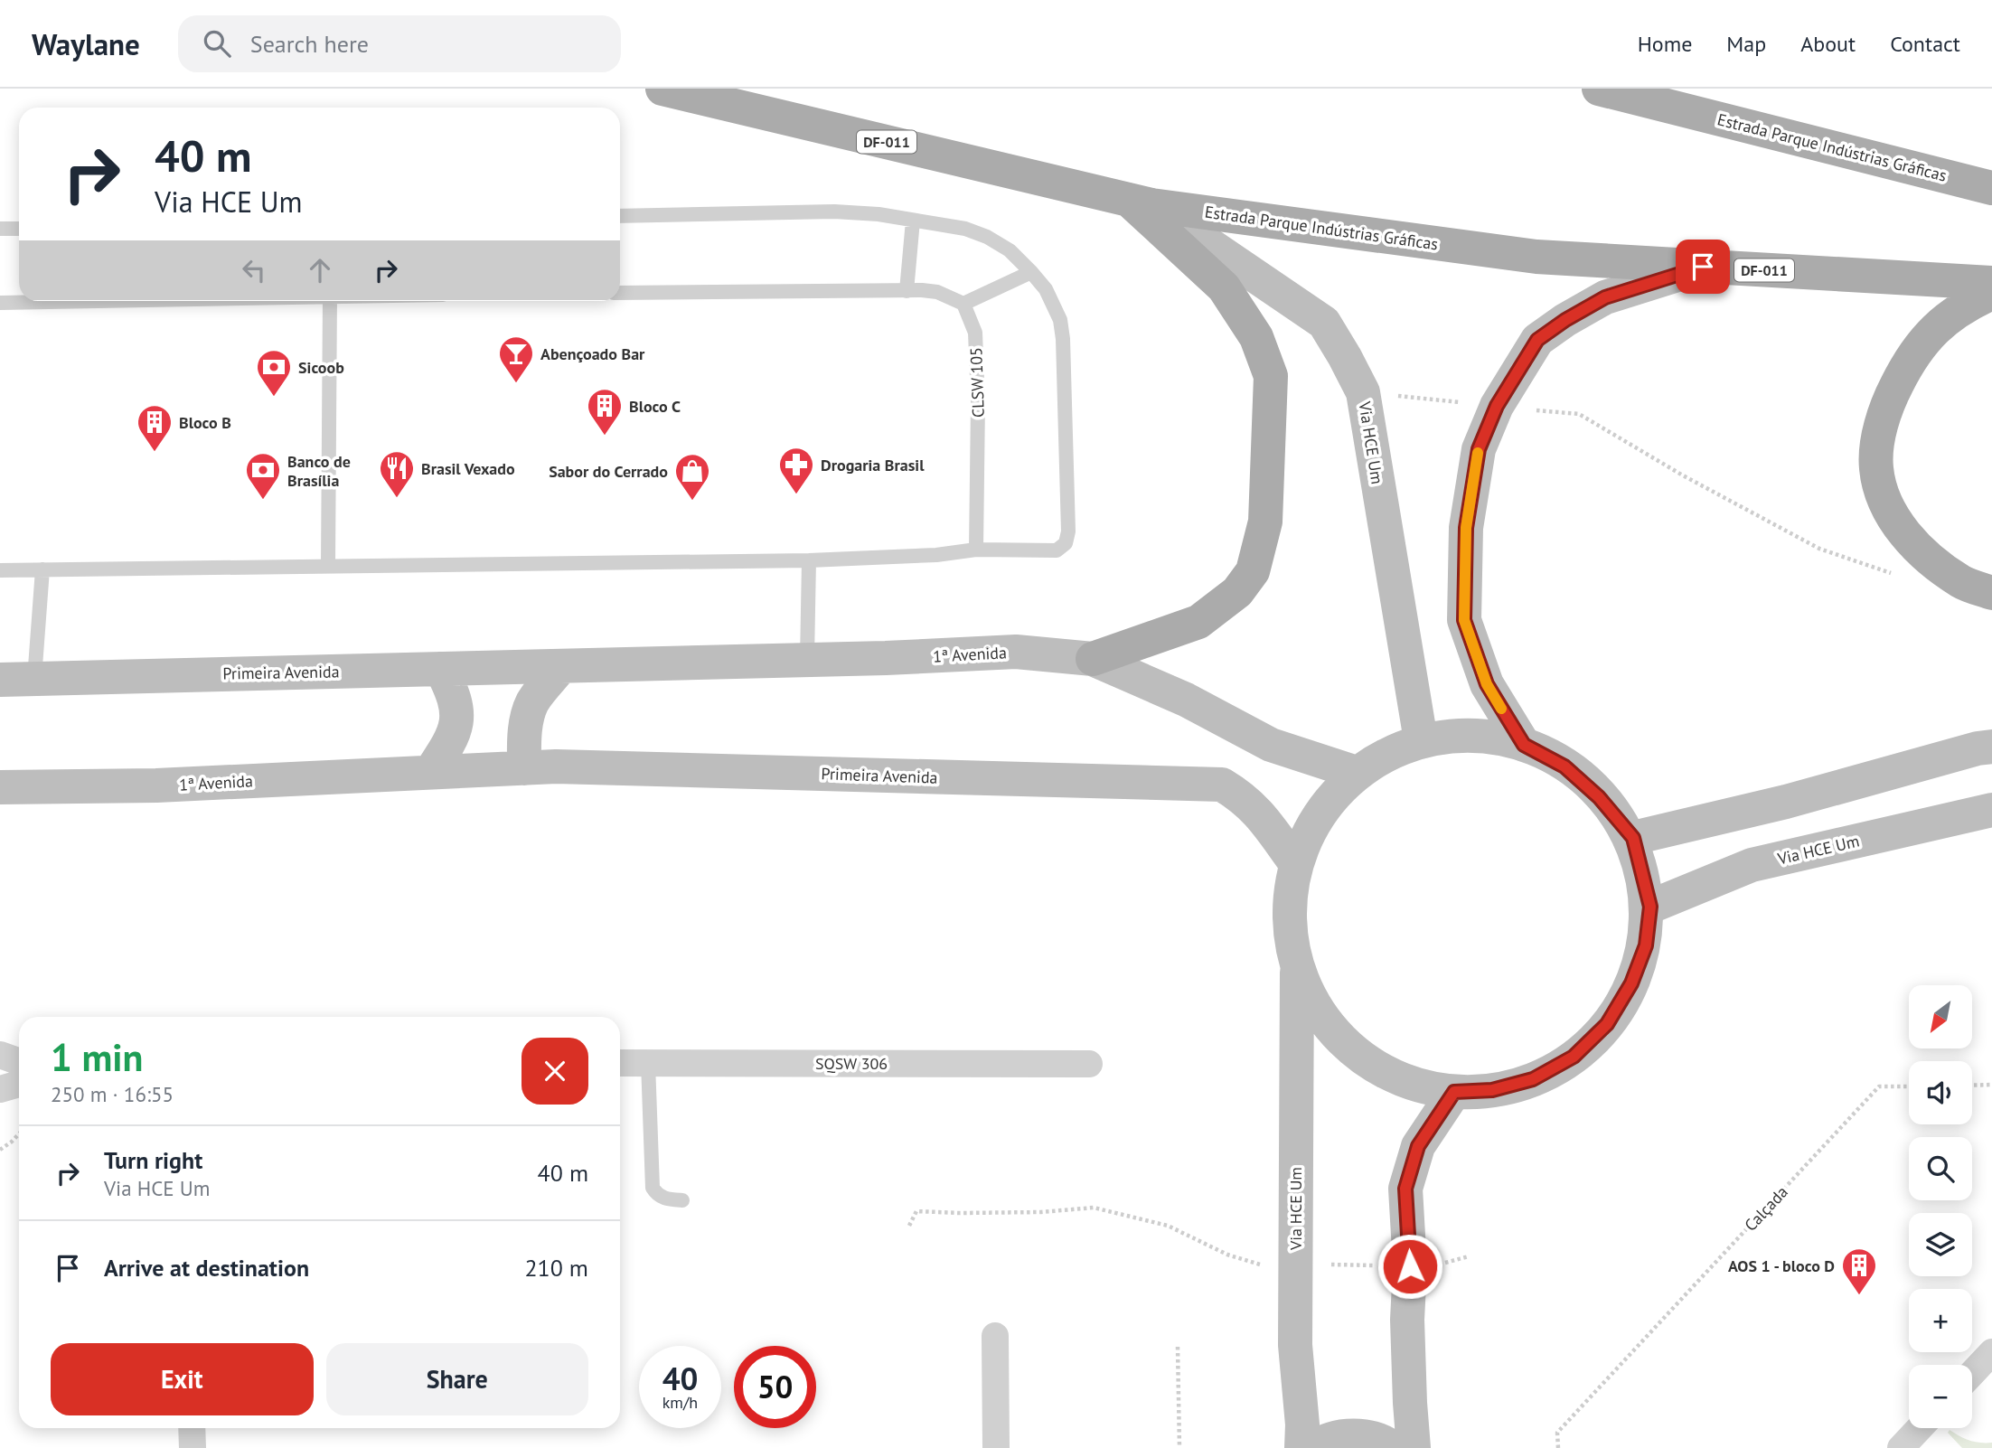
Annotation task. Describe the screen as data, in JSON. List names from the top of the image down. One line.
{"streets":{"main road":["DF-011","Estrada Parque Indústrias Gráficas","Via HCE Um","1ª Avenida","Primeira Avenida"],"street":["SQSW 306"],"lane":["CLSW 105"],"path":["Calçada"]},"crossings":[["Estrada Parque Indústrias Gráficas","Via HCE Um"],["Via HCE Um","1ª Avenida"],["Via HCE Um","Primeira Avenida"],["1ª Avenida","Primeira Avenida"]],"places":{"bar":["Abençoado Bar"],"bank":["Sicoob","Banco de Brasília"],"building":["Bloco C","Bloco B","AOS 1 - bloco D"],"pharmacy":["Drogaria Brasil"],"restaurant":["Brasil Vexado"],"shop":["Sabor do Cerrado"]},"north":"bottom left","page":{"header":"Waylane","search":"Search here","nav":["Home","Map","About","Contact"],"turn":["40 m","Via HCE Um"],"map_buttons":["+","−"],"heading":["1 min","250 m · 16:55"],"list":[{"name":"Turn right","note":"Via HCE Um","value":"40 m"},{"name":"Arrive at destination","value":"210 m"}],"buttons":["Exit","Share"],"speed":"40 km/h","limit":"50"}}
